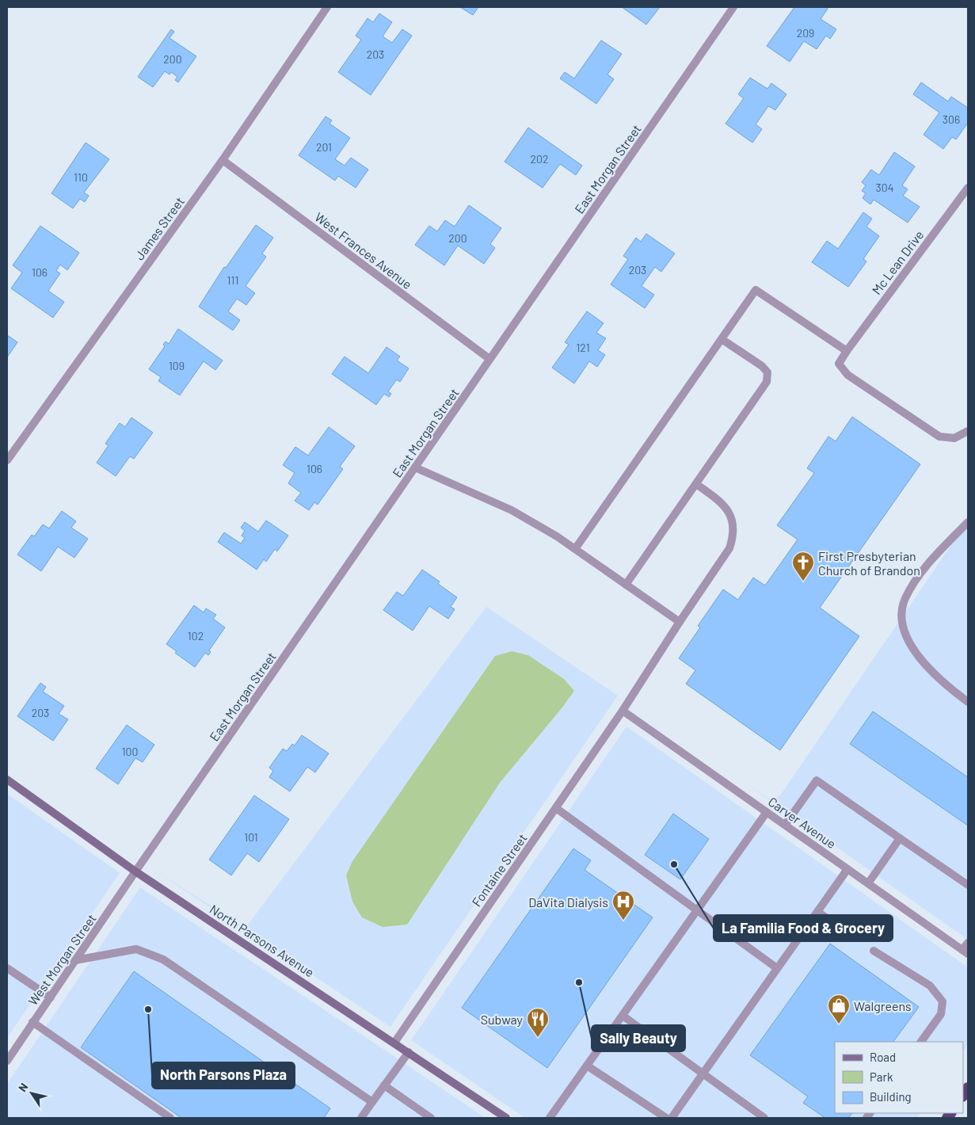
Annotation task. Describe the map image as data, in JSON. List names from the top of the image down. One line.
{"streets":{"main road":["North Parsons Avenue"],"street":["East Morgan Street","James Street","West Frances Avenue","Mc Lean Drive","Carver Avenue","Fontaine Street","West Morgan Street"]},"crossings":[["East Morgan Street","West Frances Avenue"],["East Morgan Street","North Parsons Avenue"],["East Morgan Street","West Morgan Street"],["James Street","West Frances Avenue"],["Carver Avenue","Fontaine Street"],["Fontaine Street","North Parsons Avenue"],["North Parsons Avenue","West Morgan Street"]],"places":{"church":["First Presbyterian Church of Brandon"],"other":["La Familia Food & Grocery","Sally Beauty","North Parsons Plaza"],"hospital":["DaVita Dialysis"],"shop":["Walgreens"],"restaurant":["Subway"]},"house_numbers":["209","203","200","306","201","202","110","304","200","203","106","111","121","109","106","102","203","100","101"],"legend":["Road","Park","Building"],"north":"top left"}
